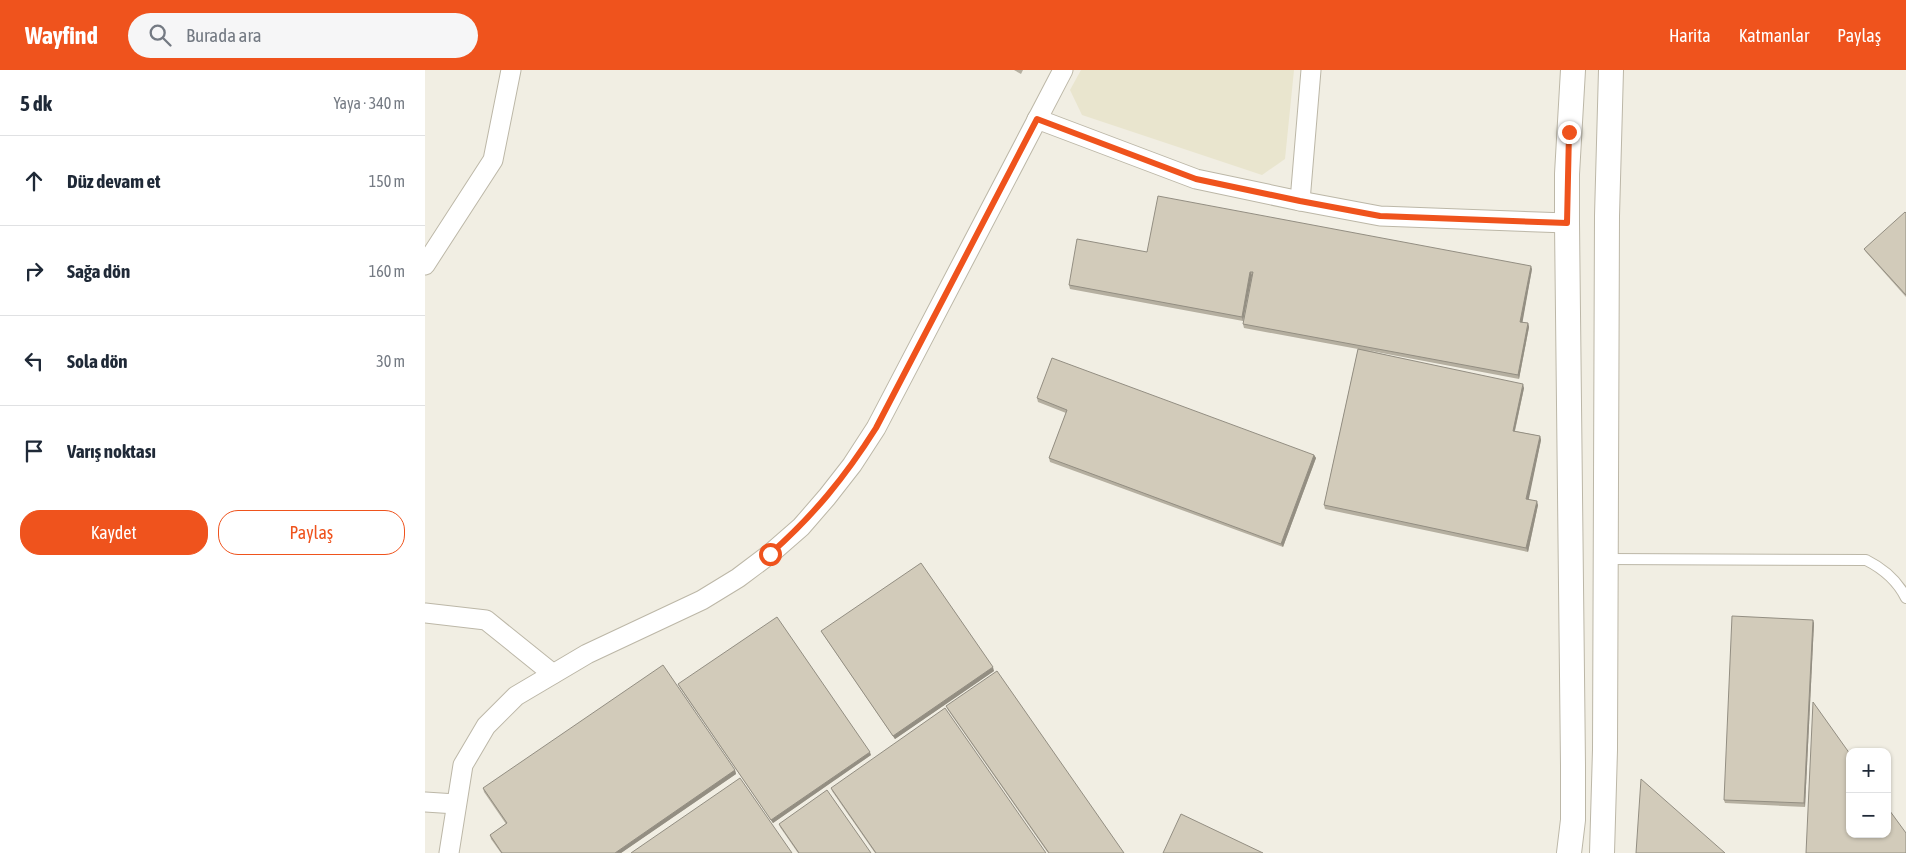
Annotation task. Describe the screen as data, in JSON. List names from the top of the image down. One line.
{"page":{"header":"Wayfind","search":"Burada ara","nav":["Harita","Katmanlar","Paylaş"],"heading":["5 dk","Yaya · 340 m"],"list":[["Düz devam et","150 m"],["Sağa dön","160 m"],["Sola dön","30 m"],"Varış noktası"],"buttons":["Kaydet","Paylaş"],"map_buttons":["+","−"]}}
